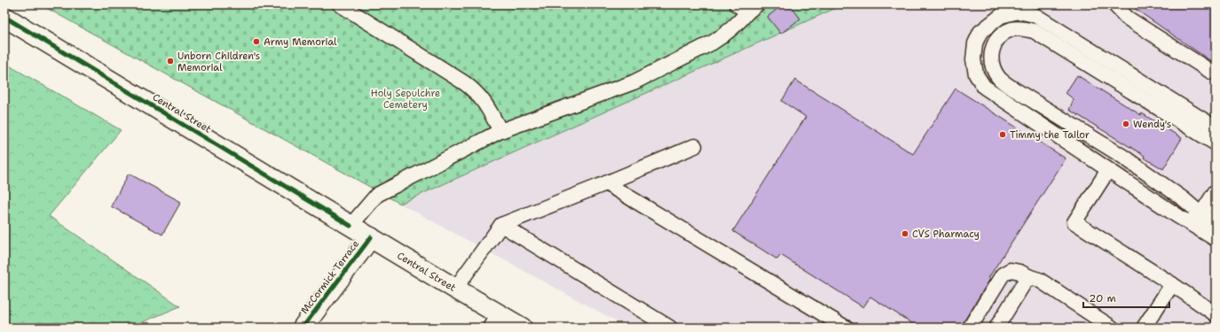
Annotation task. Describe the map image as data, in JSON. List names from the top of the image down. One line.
{"streets":{"main road":["Central Street","McCormick Terrace"]},"crossings":[["Central Street","McCormick Terrace"]],"parks":["Holy Sepulchre Cemetery"],"places":["Army Memorial","Unborn Children's Memorial","Wendy's","Timmy the Tailor","CVS Pharmacy"],"scale_bar":"20 m"}
